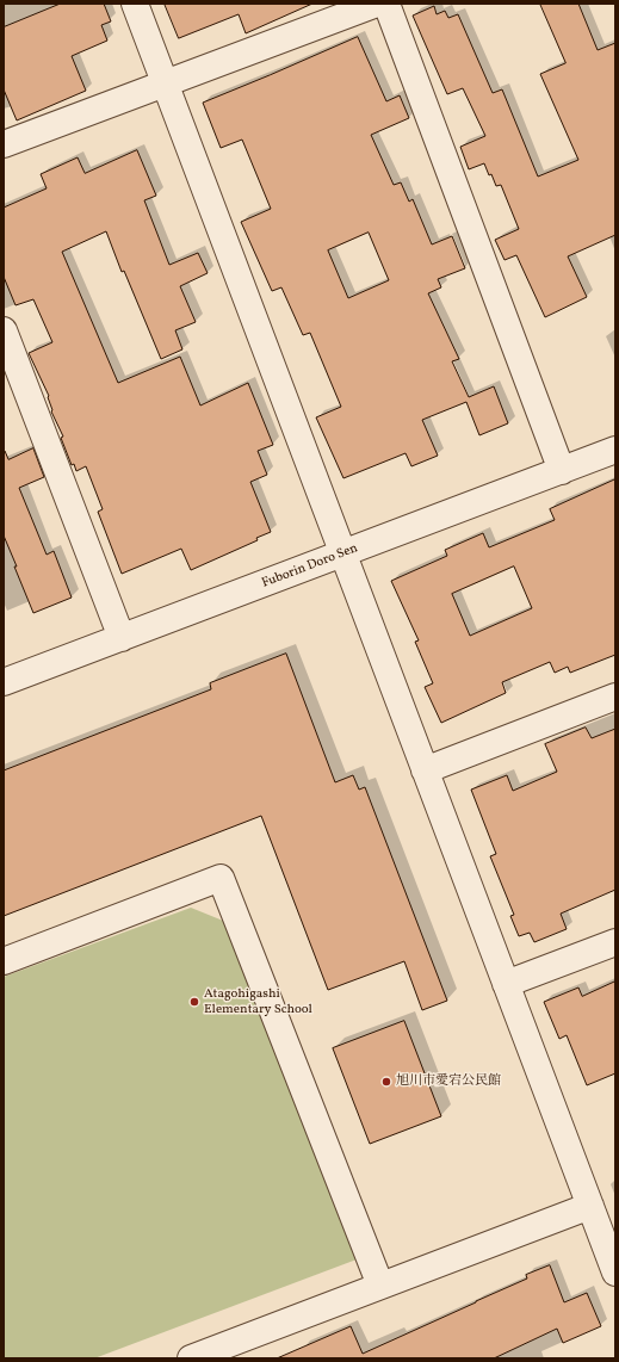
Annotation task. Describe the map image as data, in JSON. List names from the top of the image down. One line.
{"streets":{"street":["Fuborin Doro Sen"]},"places":["Atagohigashi Elementary School","旭川市愛宕公民館"]}
